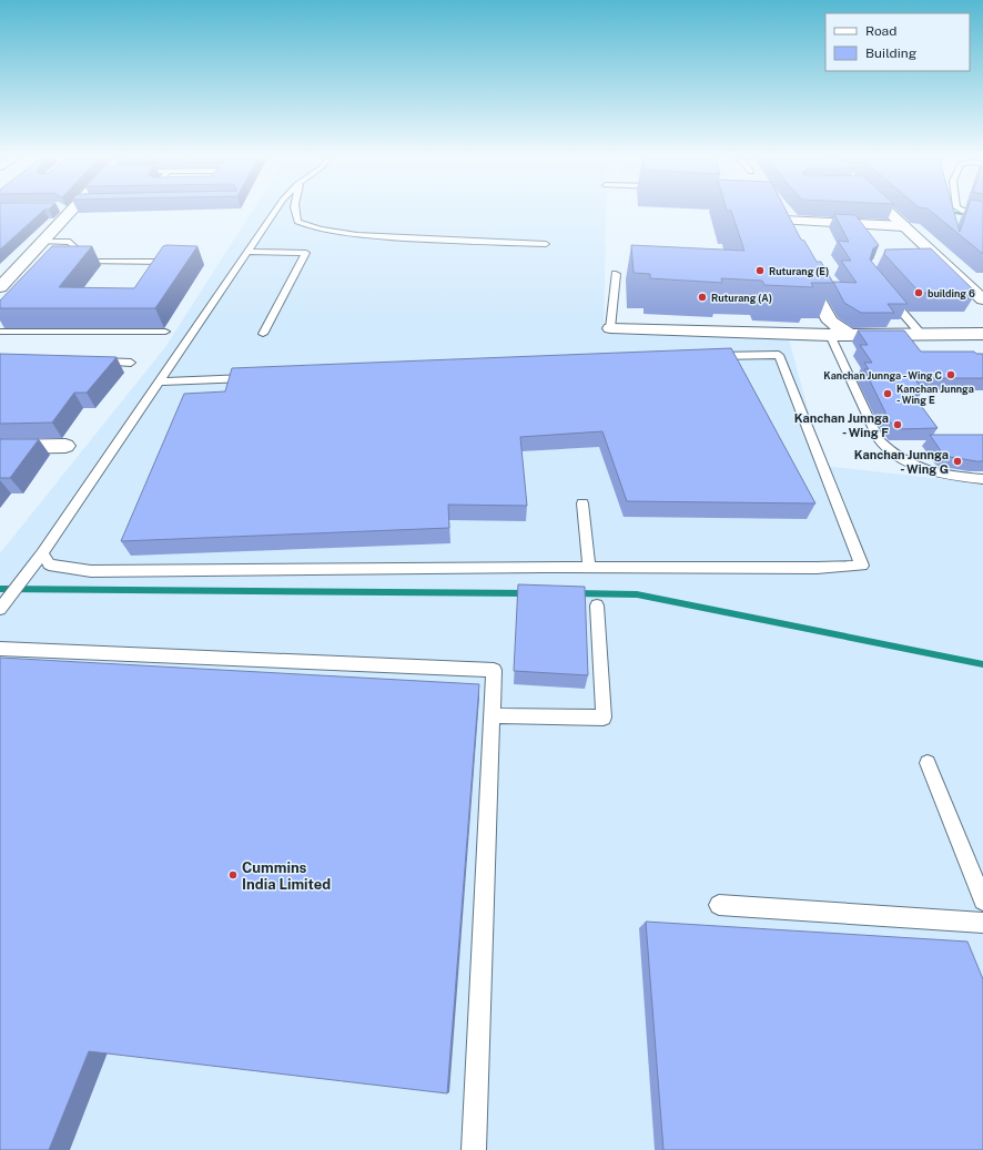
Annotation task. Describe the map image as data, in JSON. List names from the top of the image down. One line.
{"places":["Ruturang (E)","building 6","Ruturang (A)","Kanchan Junnga - Wing C","Kanchan Junnga - Wing E","Kanchan Junnga - Wing F","Kanchan Junnga - Wing G","Cummins India Limited"],"legend":["Road","Building"]}
